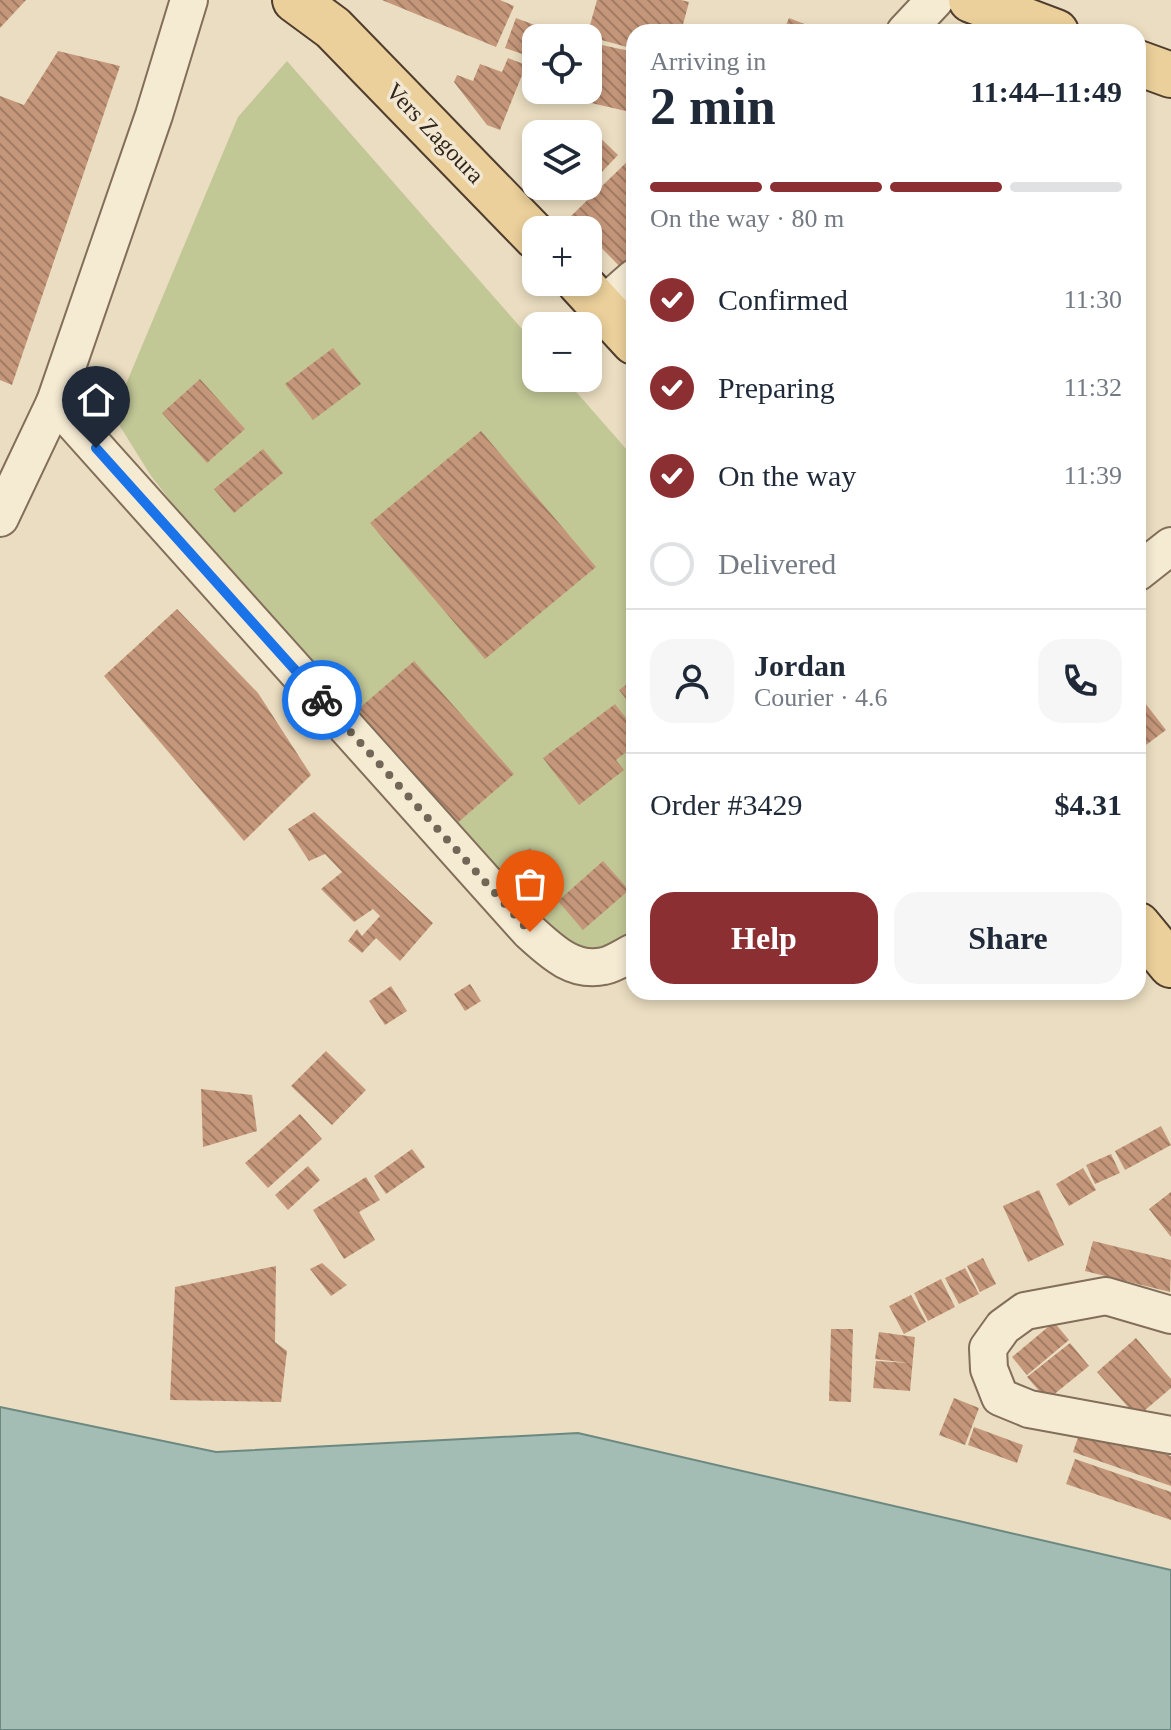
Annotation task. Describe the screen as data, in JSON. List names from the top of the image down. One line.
{"streets":{"main road":["Vers Zagoura"]},"page":{"map_buttons":["+","−"],"heading":["2 min","Arriving in","11:44–11:49"],"panel":["Jordan","Courier · 4.6","Order #3429","$4.31"],"bar":"On the way · 80 m","list":[["Confirmed","11:30"],["Preparing","11:32"],["On the way","11:39"],"Delivered"],"buttons":["Help","Share"]}}
